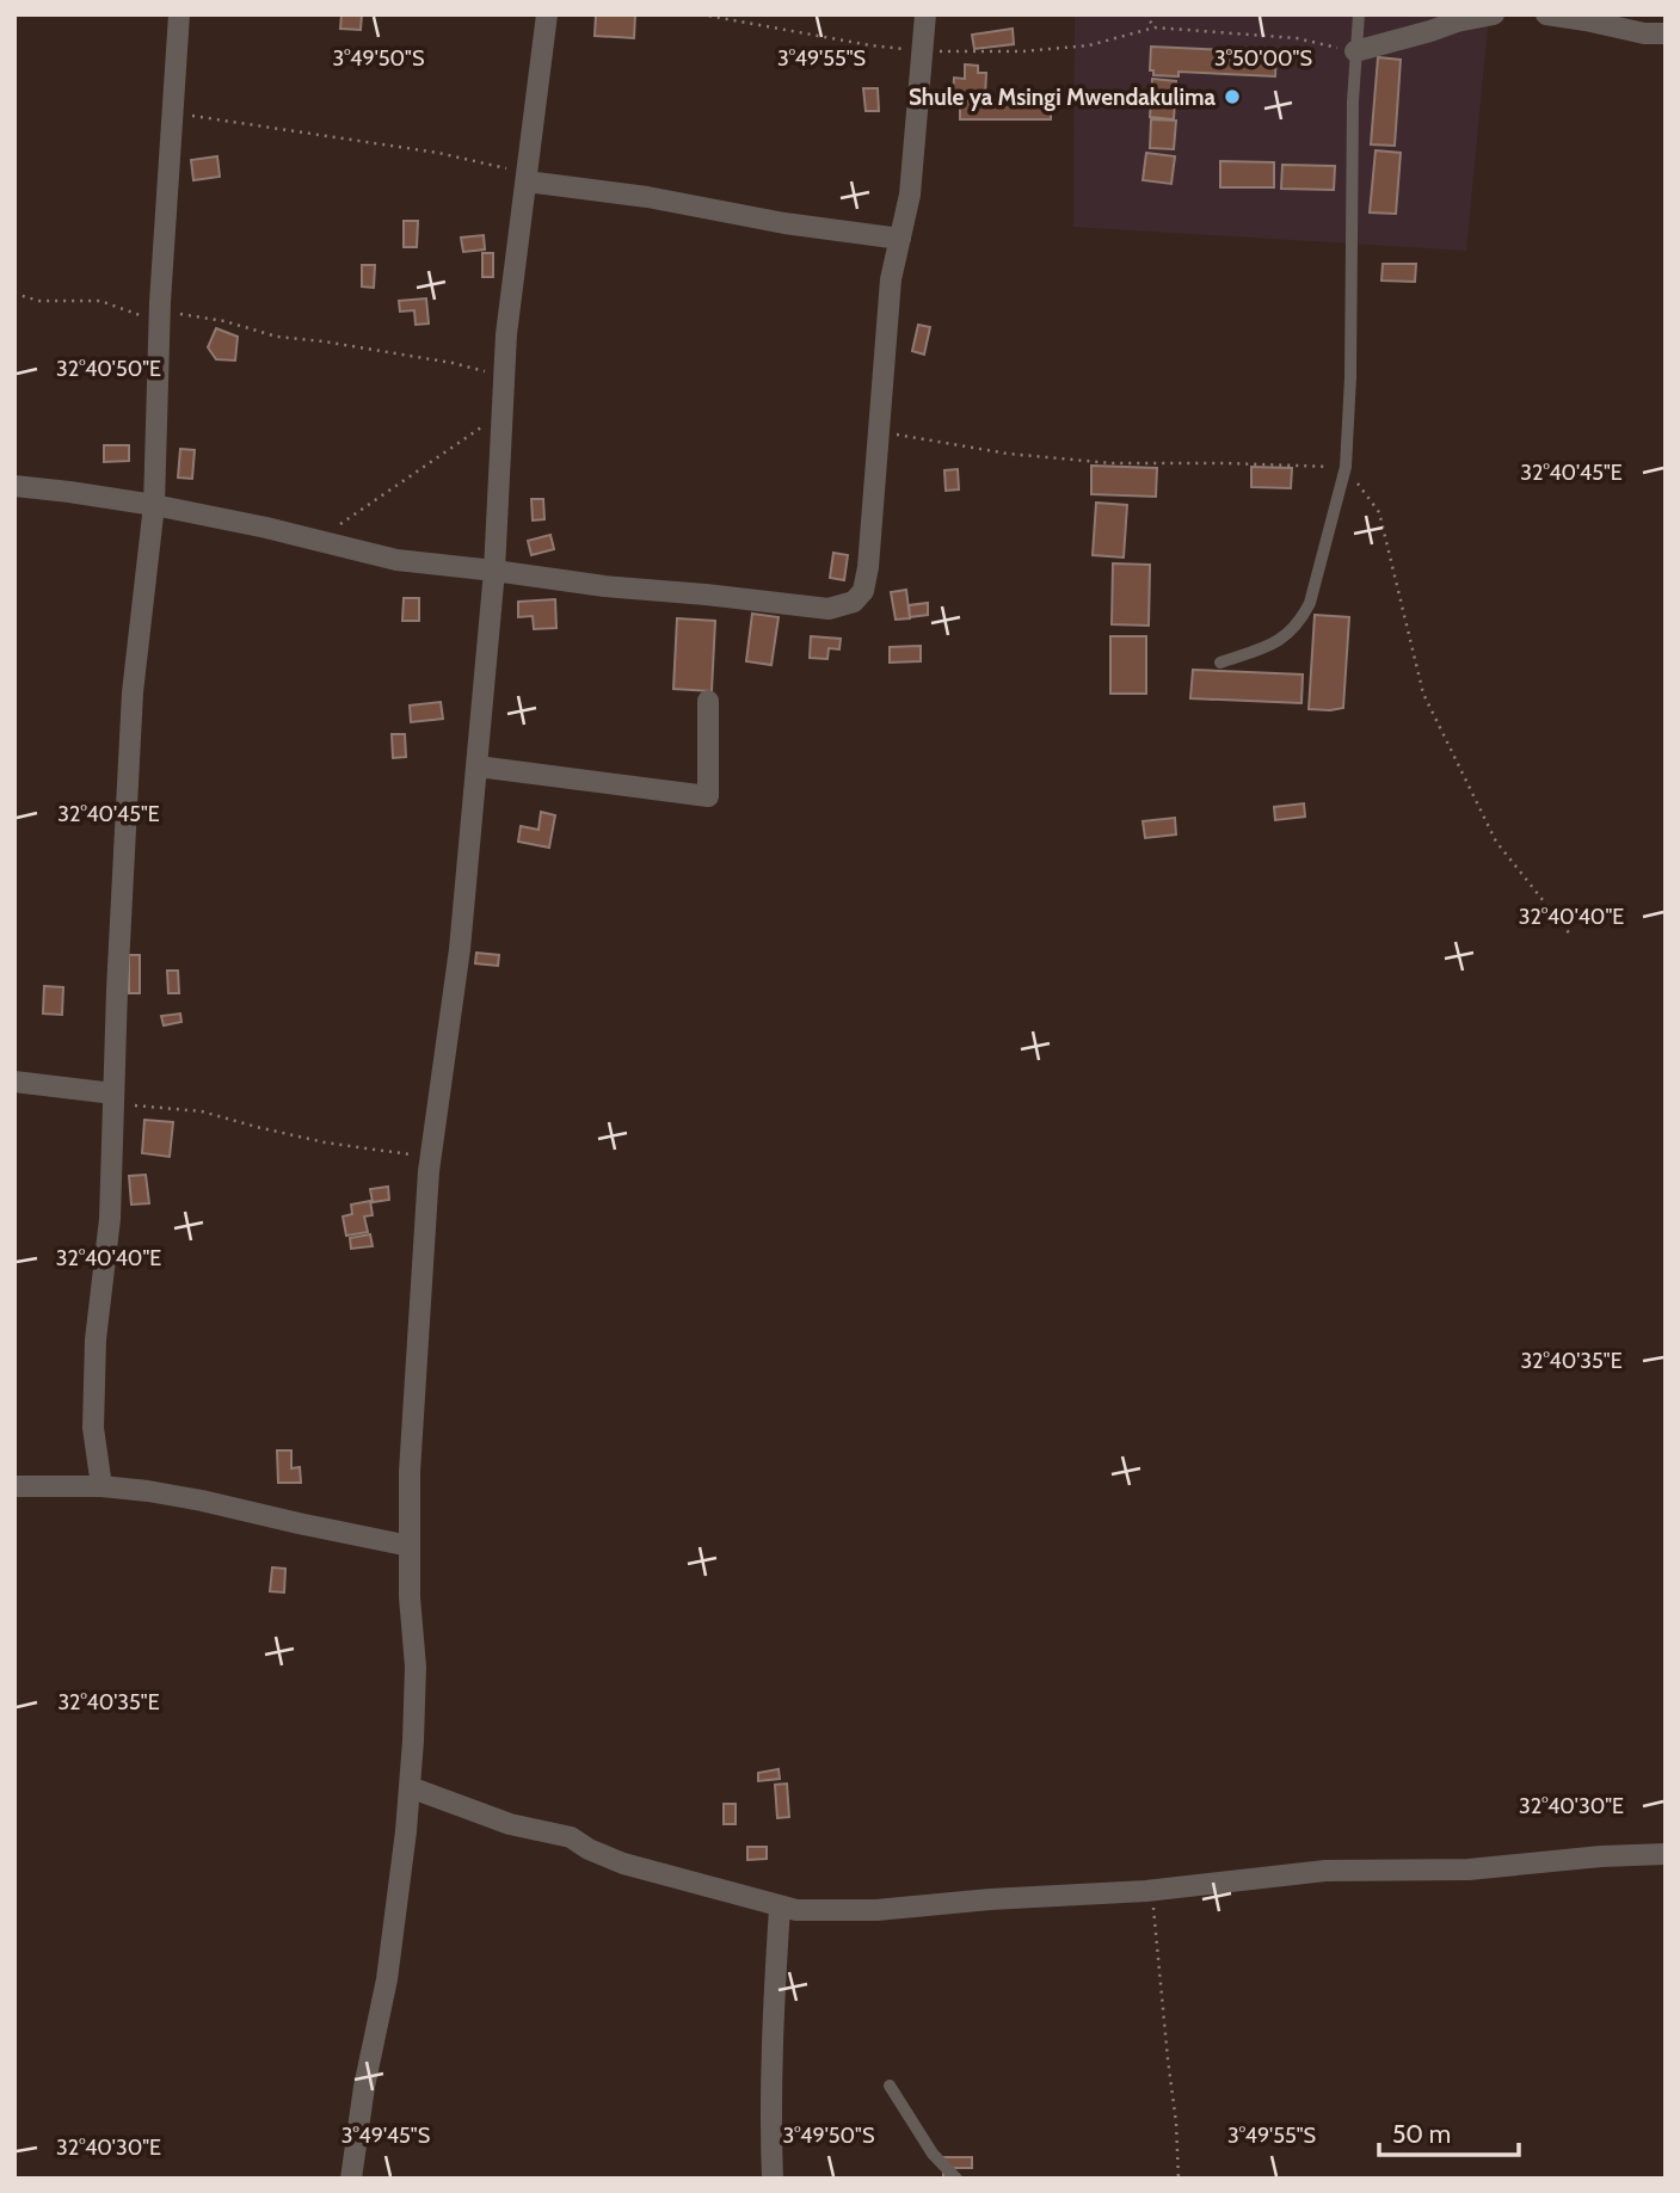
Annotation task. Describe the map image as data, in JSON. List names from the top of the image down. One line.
{"places":["Shule ya Msingi Mwendakulima"],"scale_bar":"50 m","coordinates":["3°49'50\"S","3°49'55\"S","3°50'00\"S","32°40'50\"E","32°40'45\"E","32°40'40\"E","32°40'35\"E","32°40'30\"E","3°49'45\"S"]}
